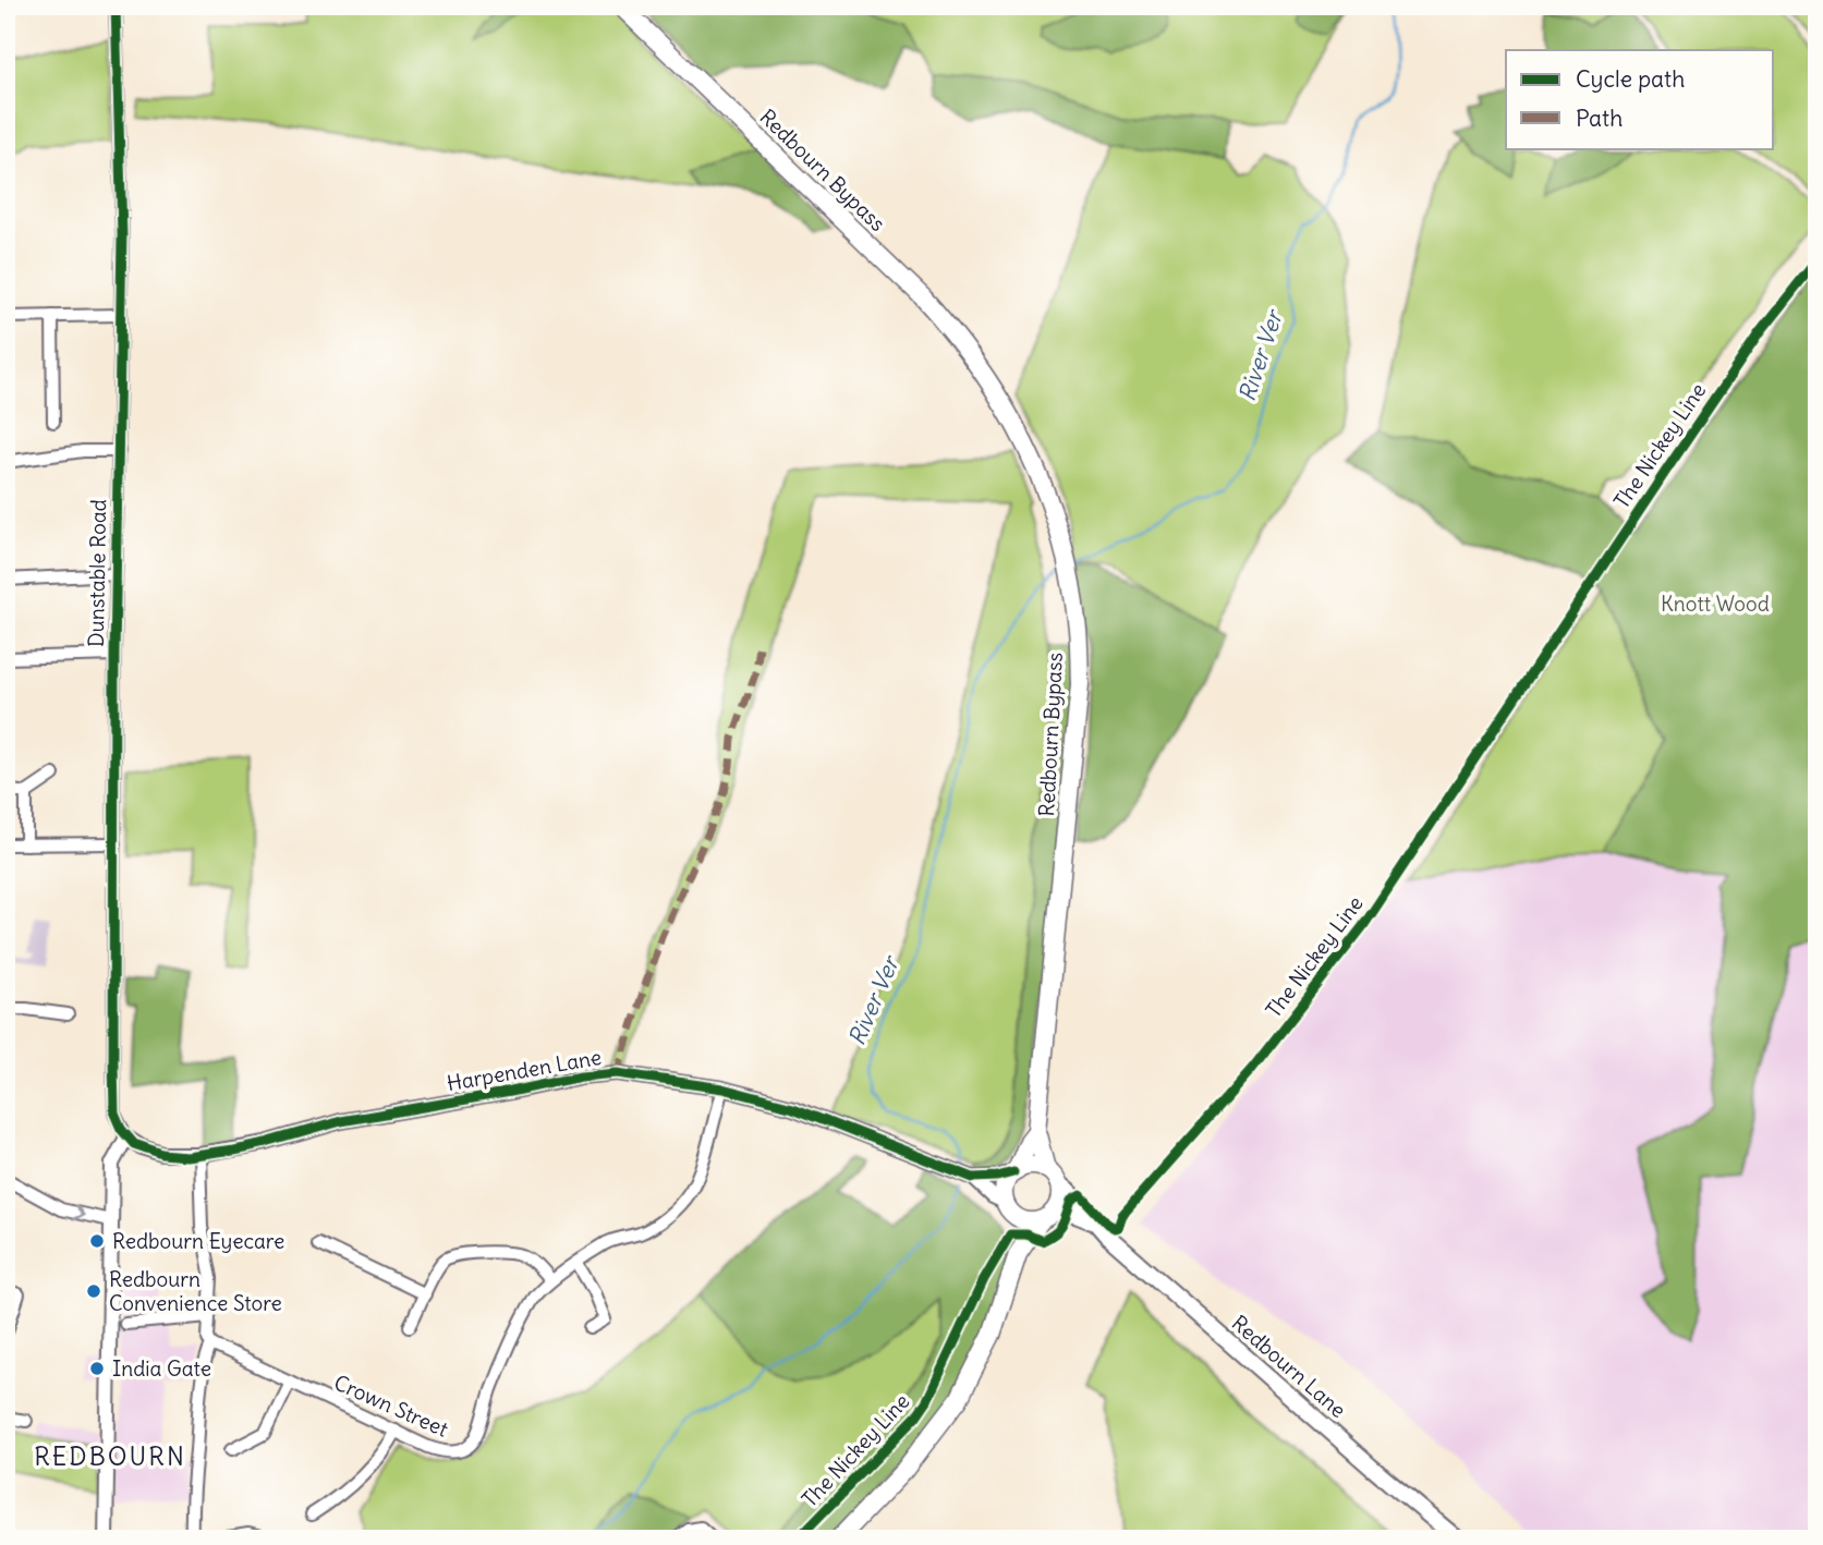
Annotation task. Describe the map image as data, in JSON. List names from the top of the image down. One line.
{"streets":{"main road":["Redbourn Bypass","Redbourn Lane"],"street":["Dunstable Road","Harpenden Lane","Crown Street"],"cycle path":["The Nickey Line"]},"crossings":[["Redbourn Bypass","Harpenden Lane"],["Redbourn Bypass","Redbourn Lane"],["Dunstable Road","Harpenden Lane"],["Harpenden Lane","Redbourn Lane"]],"districts":["REDBOURN"],"water":["River Ver"],"parks":["Knott Wood"],"places":["Redbourn Eyecare","Redbourn Convenience Store","India Gate"],"legend":["Cycle path","Path"]}
